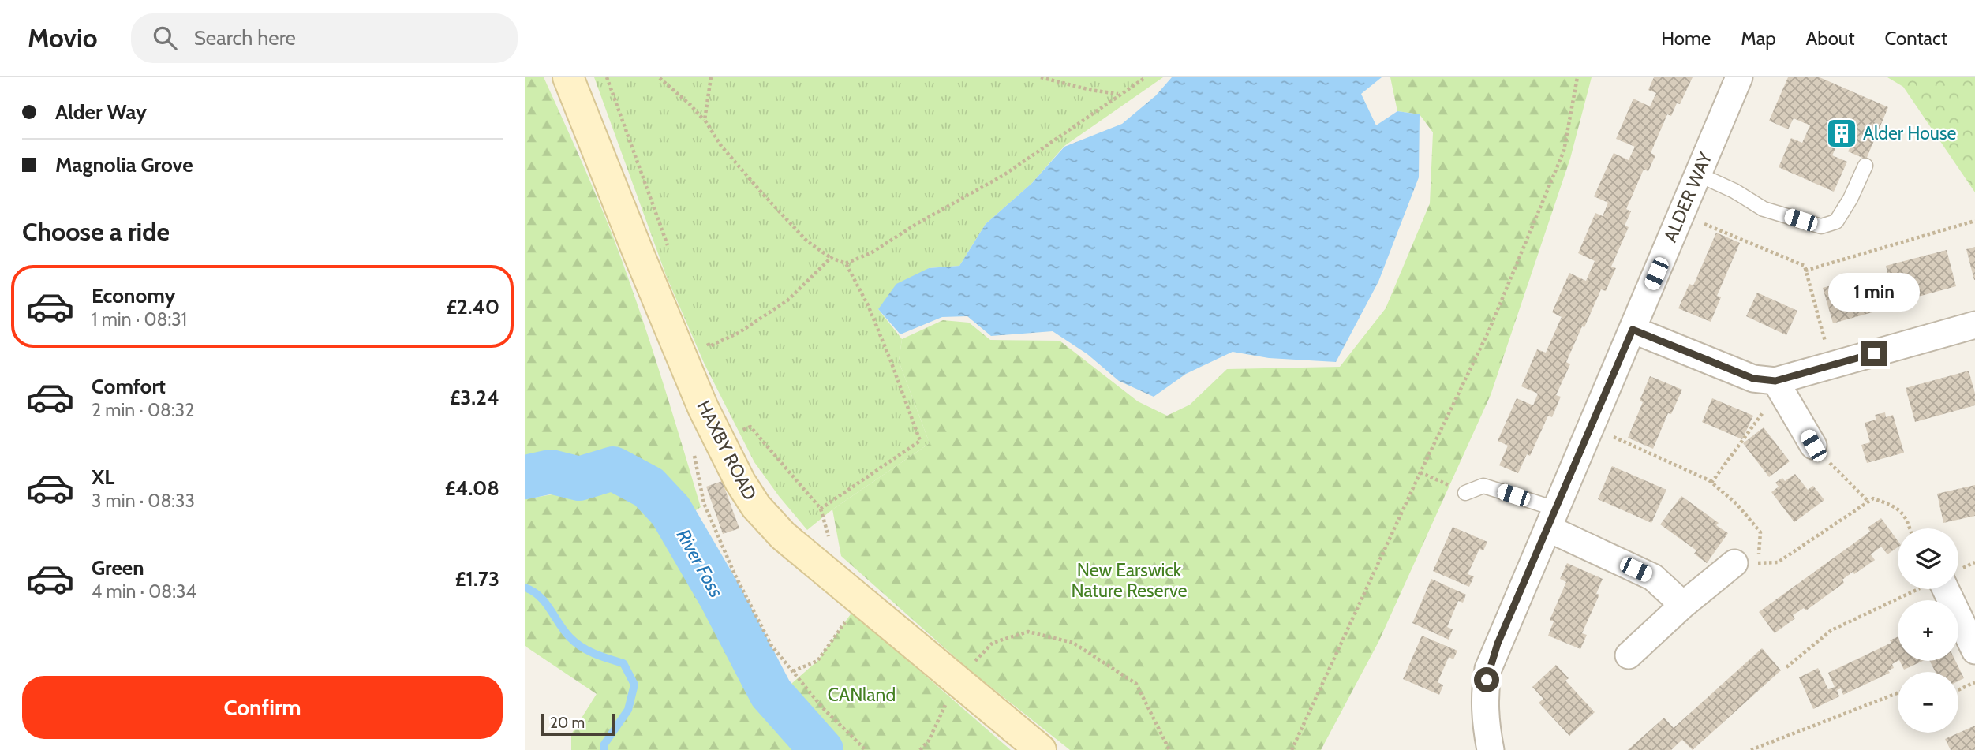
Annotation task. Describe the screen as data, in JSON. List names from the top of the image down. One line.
{"streets":{"street":["ALDER WAY","HAXBY ROAD"]},"water":["River Foss"],"parks":["New Earswick Nature Reserve","CANland"],"places":{"building":["Alder House"]},"scale_bar":"20 m","page":{"header":"Movio","search":"Search here","nav":["Home","Map","About","Contact"],"banner":["Alder Way","Magnolia Grove"],"heading":"Choose a ride","list":[{"name":"Economy","note":"1 min · 08:31","value":"£2.40"},{"name":"Comfort","note":"2 min · 08:32","value":"£3.24"},{"name":"XL","note":"3 min · 08:33","value":"£4.08"},{"name":"Green","note":"4 min · 08:34","value":"£1.73"}],"bubble":"1 min","map_buttons":["+","−"],"buttons":"Confirm","scale":"20 m"}}
